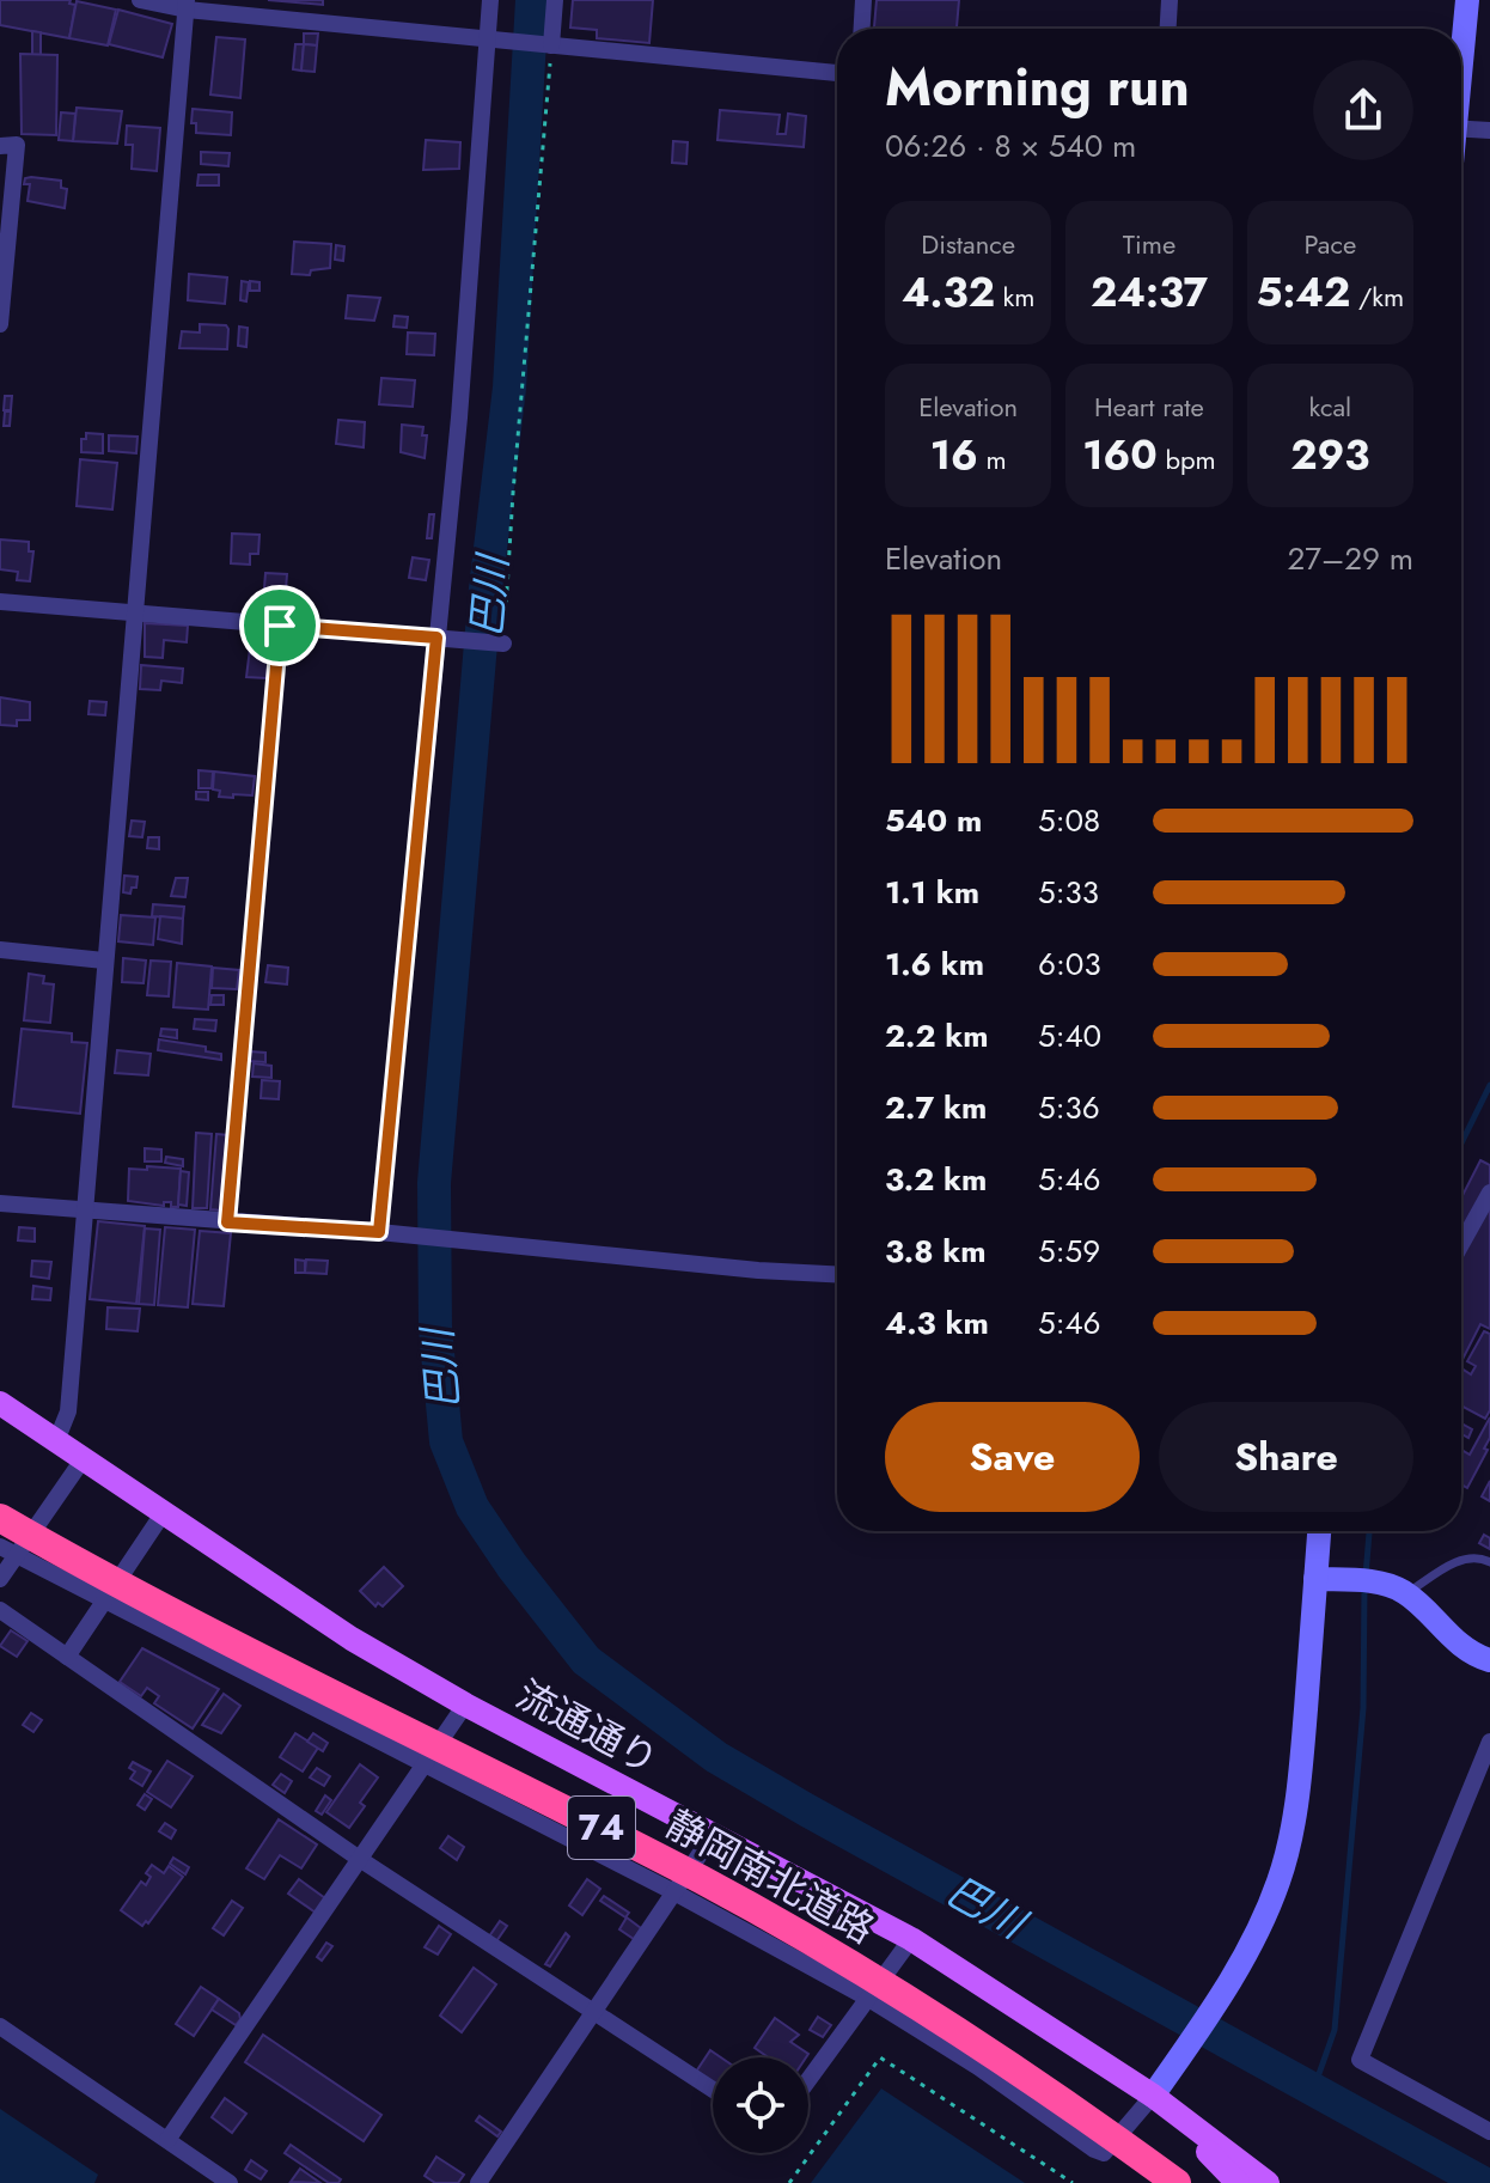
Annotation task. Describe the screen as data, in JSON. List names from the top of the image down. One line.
{"streets":{"highway":["74","静岡南北道路"],"main road":["流通通り"]},"crossings":[["流通通り","74"]],"water":["巴川"],"page":{"heading":["Morning run","06:26 · 8 × 540 m"],"stats":[["Distance","4.32 km"],["Time","24:37"],["Pace","5:42 /km"],["Elevation","16 m"],["Heart rate","160 bpm"],["kcal","293"]],"chart":["Elevation","27–29 m"],"list":[{"name":"540 m","note":"5:08"},{"name":"1.1 km","note":"5:33"},{"name":"1.6 km","note":"6:03"},{"name":"2.2 km","note":"5:40"},{"name":"2.7 km","note":"5:36"},{"name":"3.2 km","note":"5:46"},{"name":"3.8 km","note":"5:59"},{"name":"4.3 km","note":"5:46"}],"buttons":["Save","Share"]}}
